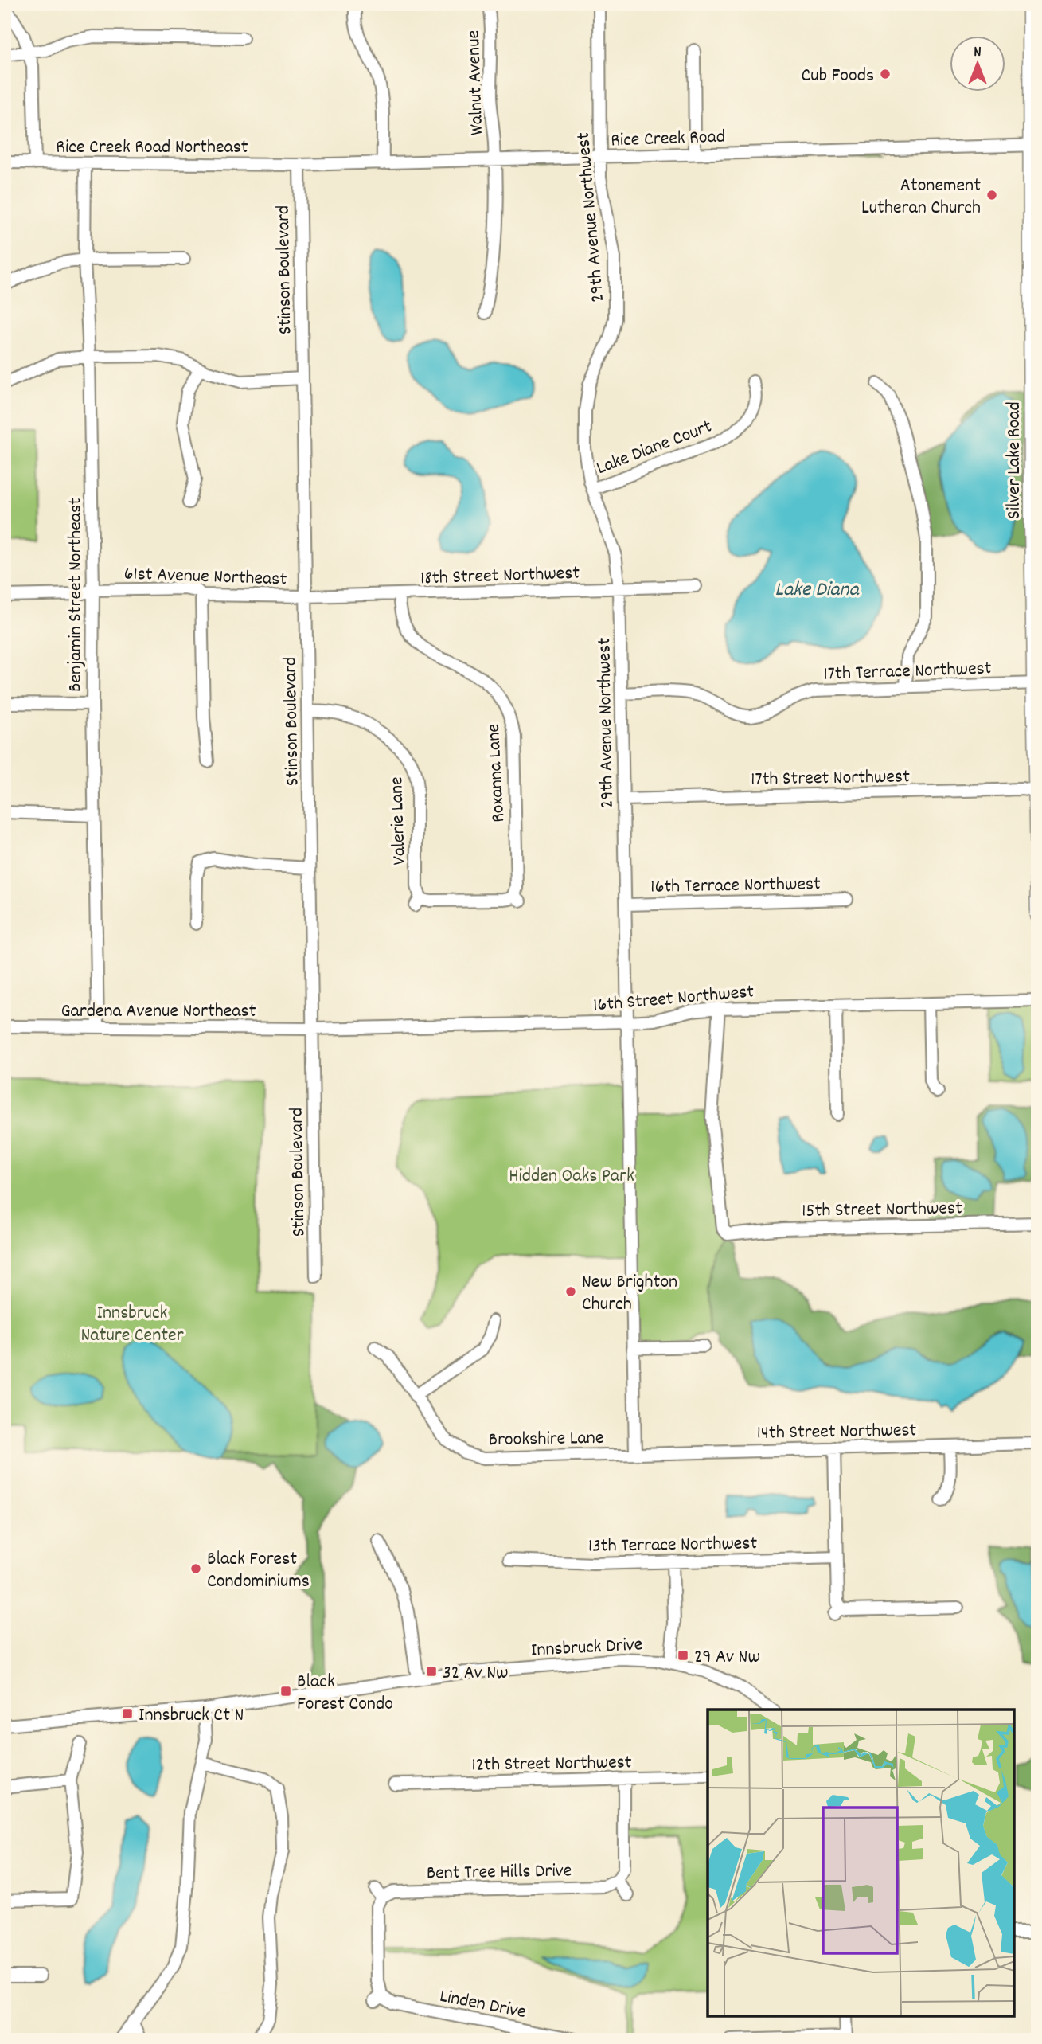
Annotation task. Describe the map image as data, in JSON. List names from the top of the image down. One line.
{"streets":{"main road":["Silver Lake Road"],"street":["Walnut Avenue","Rice Creek Road","Rice Creek Road Northeast","29th Avenue Northwest","Stinson Boulevard","Lake Diane Court","18th Street Northwest","61st Avenue Northeast","Benjamin Street Northeast","17th Terrace Northwest","Roxanna Lane","17th Street Northwest","Valerie Lane","16th Terrace Northwest","16th Street Northwest","Gardena Avenue Northeast","15th Street Northwest","14th Street Northwest","Brookshire Lane","13th Terrace Northwest","Innsbruck Drive","12th Street Northwest","Bent Tree Hills Drive","Linden Drive"]},"crossings":[["Walnut Avenue","Rice Creek Road"],["Rice Creek Road","Rice Creek Road Northeast"],["Rice Creek Road","29th Avenue Northwest"],["Rice Creek Road","Stinson Boulevard"],["Rice Creek Road","Silver Lake Road"],["Rice Creek Road Northeast","Stinson Boulevard"],["Rice Creek Road Northeast","Benjamin Street Northeast"],["29th Avenue Northwest","Lake Diane Court"],["29th Avenue Northwest","18th Street Northwest"],["29th Avenue Northwest","17th Terrace Northwest"],["29th Avenue Northwest","17th Street Northwest"],["29th Avenue Northwest","16th Terrace Northwest"],["29th Avenue Northwest","16th Street Northwest"],["29th Avenue Northwest","14th Street Northwest"],["29th Avenue Northwest","Brookshire Lane"],["Stinson Boulevard","18th Street Northwest"],["Stinson Boulevard","61st Avenue Northeast"],["Stinson Boulevard","Valerie Lane"],["Stinson Boulevard","16th Street Northwest"],["Stinson Boulevard","Gardena Avenue Northeast"],["Silver Lake Road","17th Terrace Northwest"],["Silver Lake Road","17th Street Northwest"],["18th Street Northwest","61st Avenue Northeast"],["18th Street Northwest","Roxanna Lane"],["61st Avenue Northeast","Benjamin Street Northeast"],["Benjamin Street Northeast","Gardena Avenue Northeast"],["Roxanna Lane","Valerie Lane"],["16th Street Northwest","Gardena Avenue Northeast"],["16th Street Northwest","15th Street Northwest"],["14th Street Northwest","Brookshire Lane"],["Bent Tree Hills Drive","Linden Drive"]],"water":["Lake Diana"],"parks":["Hidden Oaks Park","Innsbruck Nature Center"],"places":{"other":["Cub Foods","Atonement Lutheran Church","New Brighton Church","Black Forest Condominiums"],"transit":["29 Av Nw","32 Av Nw","Black Forest Condo","Innsbruck Ct N"]},"north":"top"}
